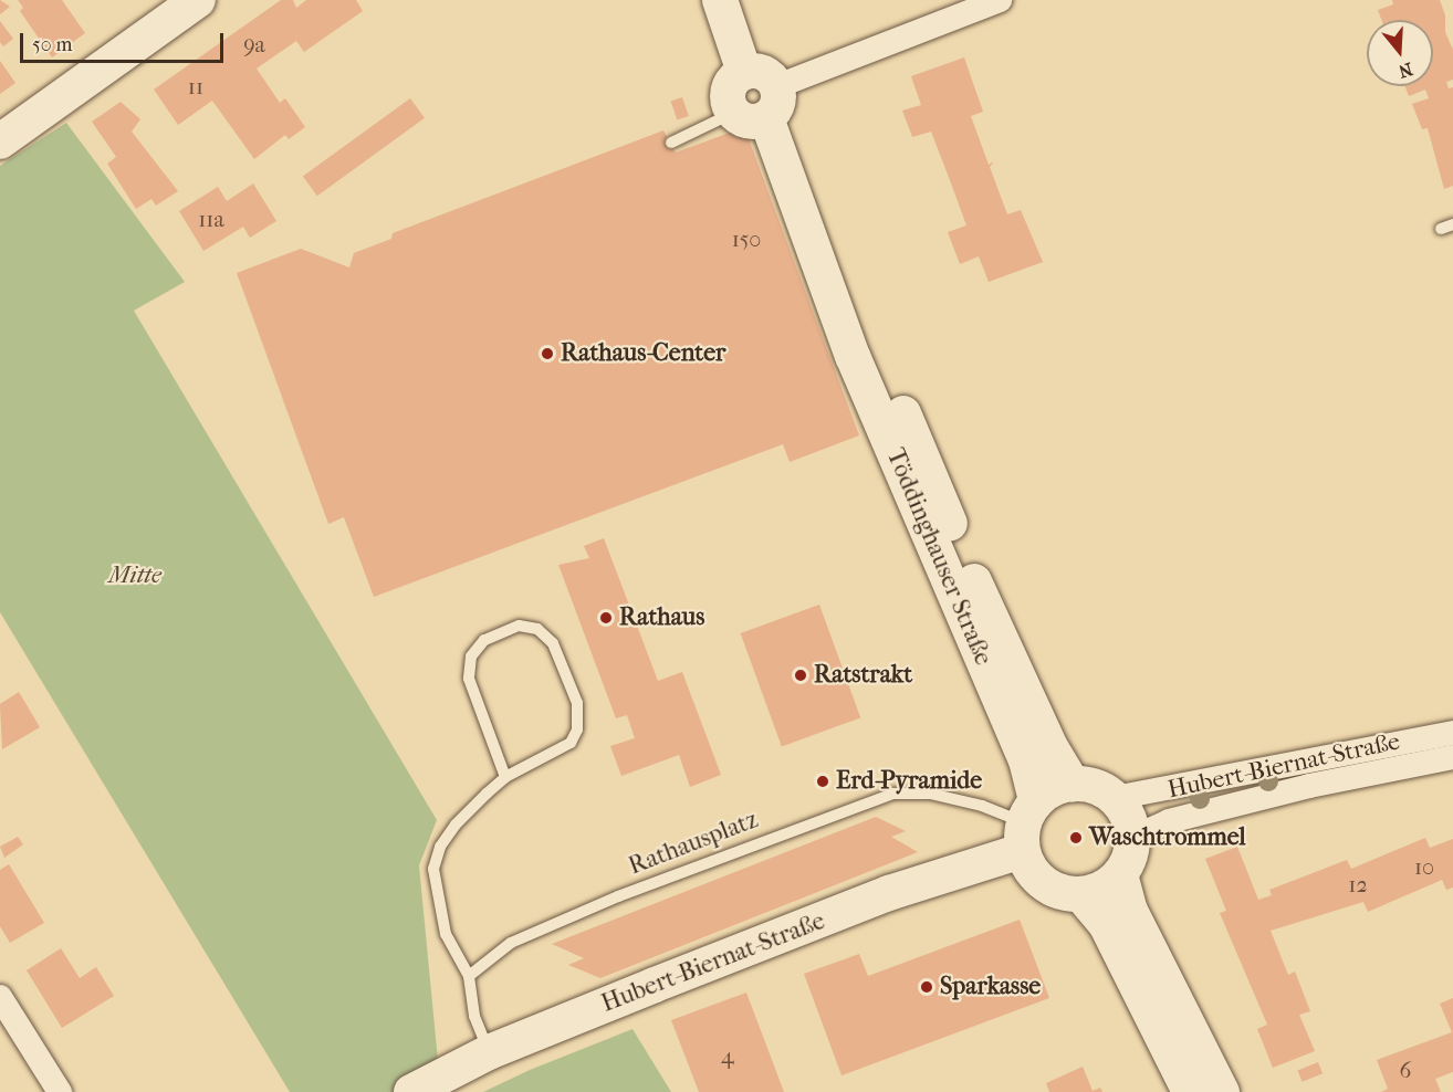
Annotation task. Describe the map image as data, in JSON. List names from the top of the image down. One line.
{"streets":{"street":["Töddinghauser Straße","Hubert-Biernat-Straße"],"lane":["Rathausplatz"]},"crossings":[["Töddinghauser Straße","Hubert-Biernat-Straße"],["Töddinghauser Straße","Rathausplatz"],["Hubert-Biernat-Straße","Rathausplatz"]],"parks":["Mitte"],"places":["Rathaus-Center","Rathaus","Ratstrakt","Erd-Pyramide","Waschtrommel","Sparkasse"],"house_numbers":["9a","11","11a","150","10","12","4","6"],"scale_bar":"50 m","north":"bottom"}
